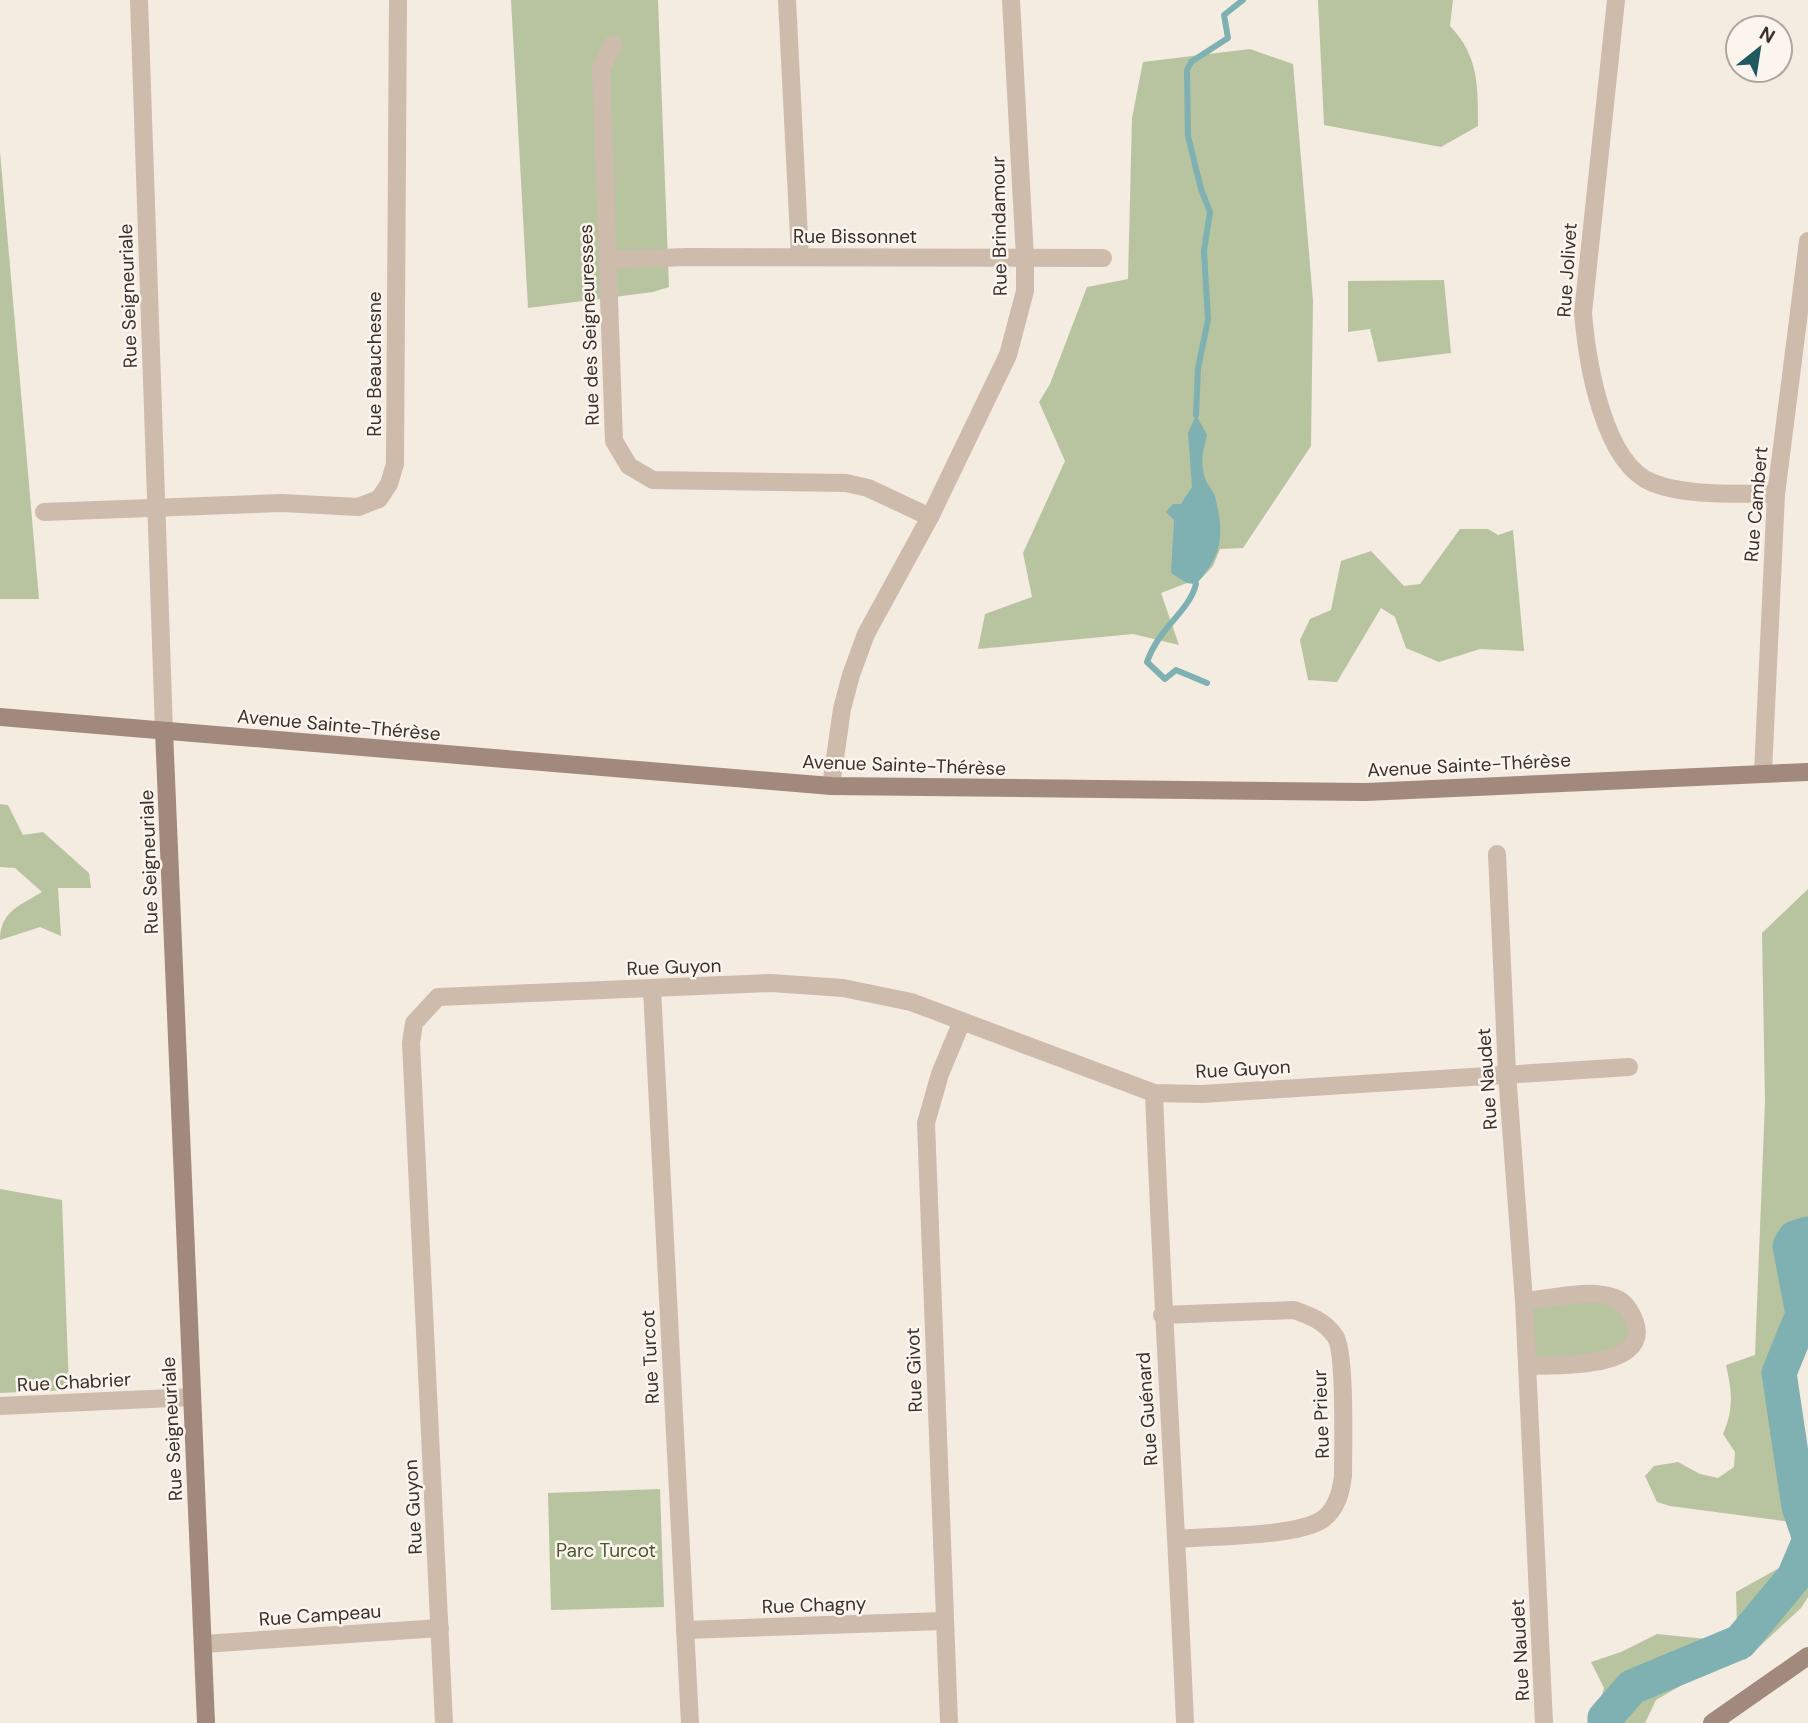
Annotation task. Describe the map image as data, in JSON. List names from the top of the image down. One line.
{"streets":{"street":["Rue Brindamour","Rue Bissonnet","Rue Jolivet","Rue Seigneuriale","Rue des Seigneuresses","Rue Beauchesne","Rue Cambert","Avenue Sainte-Thérèse","Rue Guyon","Rue Naudet","Rue Turcot","Rue Givot","Rue Chabrier","Rue Guénard","Rue Prieur","Rue Chagny","Rue Campeau"]},"crossings":[["Rue Brindamour","Rue Bissonnet"],["Rue Brindamour","Rue des Seigneuresses"],["Rue Brindamour","Avenue Sainte-Thérèse"],["Rue Bissonnet","Rue des Seigneuresses"],["Rue Jolivet","Rue Cambert"],["Rue Seigneuriale","Rue Beauchesne"],["Rue Seigneuriale","Avenue Sainte-Thérèse"],["Rue Seigneuriale","Rue Chabrier"],["Rue Seigneuriale","Rue Campeau"],["Rue Cambert","Avenue Sainte-Thérèse"],["Rue Guyon","Rue Naudet"],["Rue Guyon","Rue Turcot"],["Rue Guyon","Rue Givot"],["Rue Guyon","Rue Guénard"],["Rue Guyon","Rue Campeau"],["Rue Turcot","Rue Chagny"],["Rue Givot","Rue Chagny"],["Rue Guénard","Rue Prieur"]],"parks":["Parc Turcot"],"north":"top right"}
